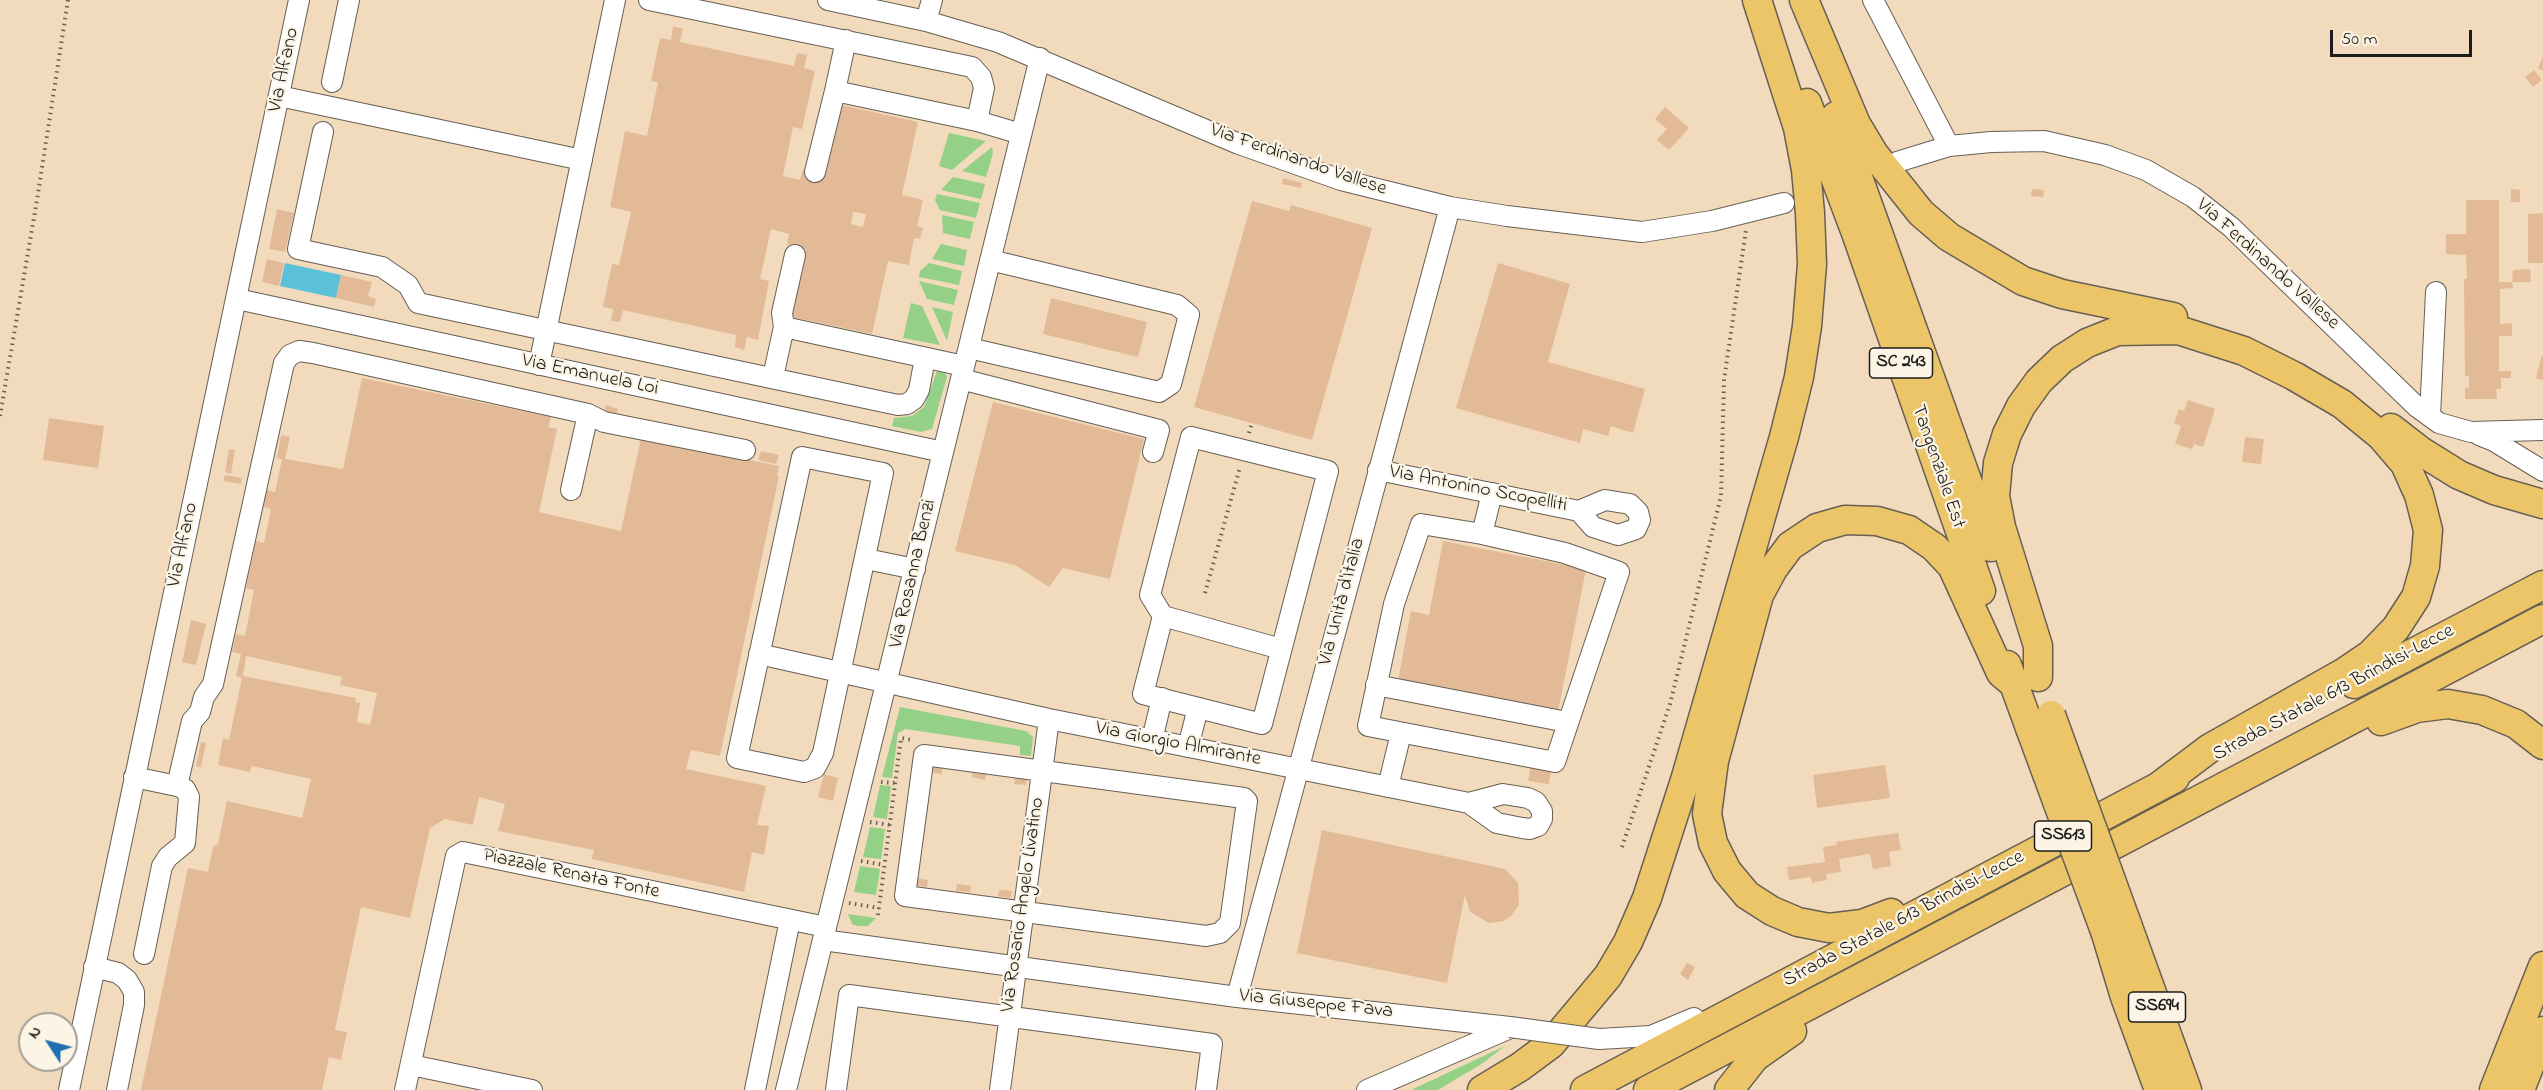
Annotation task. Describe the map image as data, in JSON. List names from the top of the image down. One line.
{"streets":{"highway":["SC 243","Tangenziale Est","Strada Statale 613 Brindisi-Lecce","SS613","SS694"],"street":["Via Alfano","Via Ferdinando Vallese","Via Emanuela Loi","Via Antonino Scopelliti","Via Rosanna Benzi","Via Unità d'Italia","Via Giorgio Almirante","Piazzale Renata Fonte","Via Rosario Angelo Livatino","Via Giuseppe Fava"]},"crossings":[["Via Alfano","Via Emanuela Loi"],["Via Ferdinando Vallese","Via Rosanna Benzi"],["Via Ferdinando Vallese","Via Unità d'Italia"],["Via Emanuela Loi","Via Rosanna Benzi"],["Tangenziale Est","SS694"],["Via Antonino Scopelliti","Via Unità d'Italia"],["Via Rosanna Benzi","Via Giorgio Almirante"],["Via Rosanna Benzi","Piazzale Renata Fonte"],["Via Rosanna Benzi","Via Giuseppe Fava"],["Via Unità d'Italia","Via Giorgio Almirante"],["Via Unità d'Italia","Via Giuseppe Fava"],["Strada Statale 613 Brindisi-Lecce","Via Giuseppe Fava"],["Via Giorgio Almirante","Via Rosario Angelo Livatino"],["Piazzale Renata Fonte","Via Giuseppe Fava"],["Via Rosario Angelo Livatino","Via Giuseppe Fava"]],"scale_bar":"50 m","north":"top left"}
